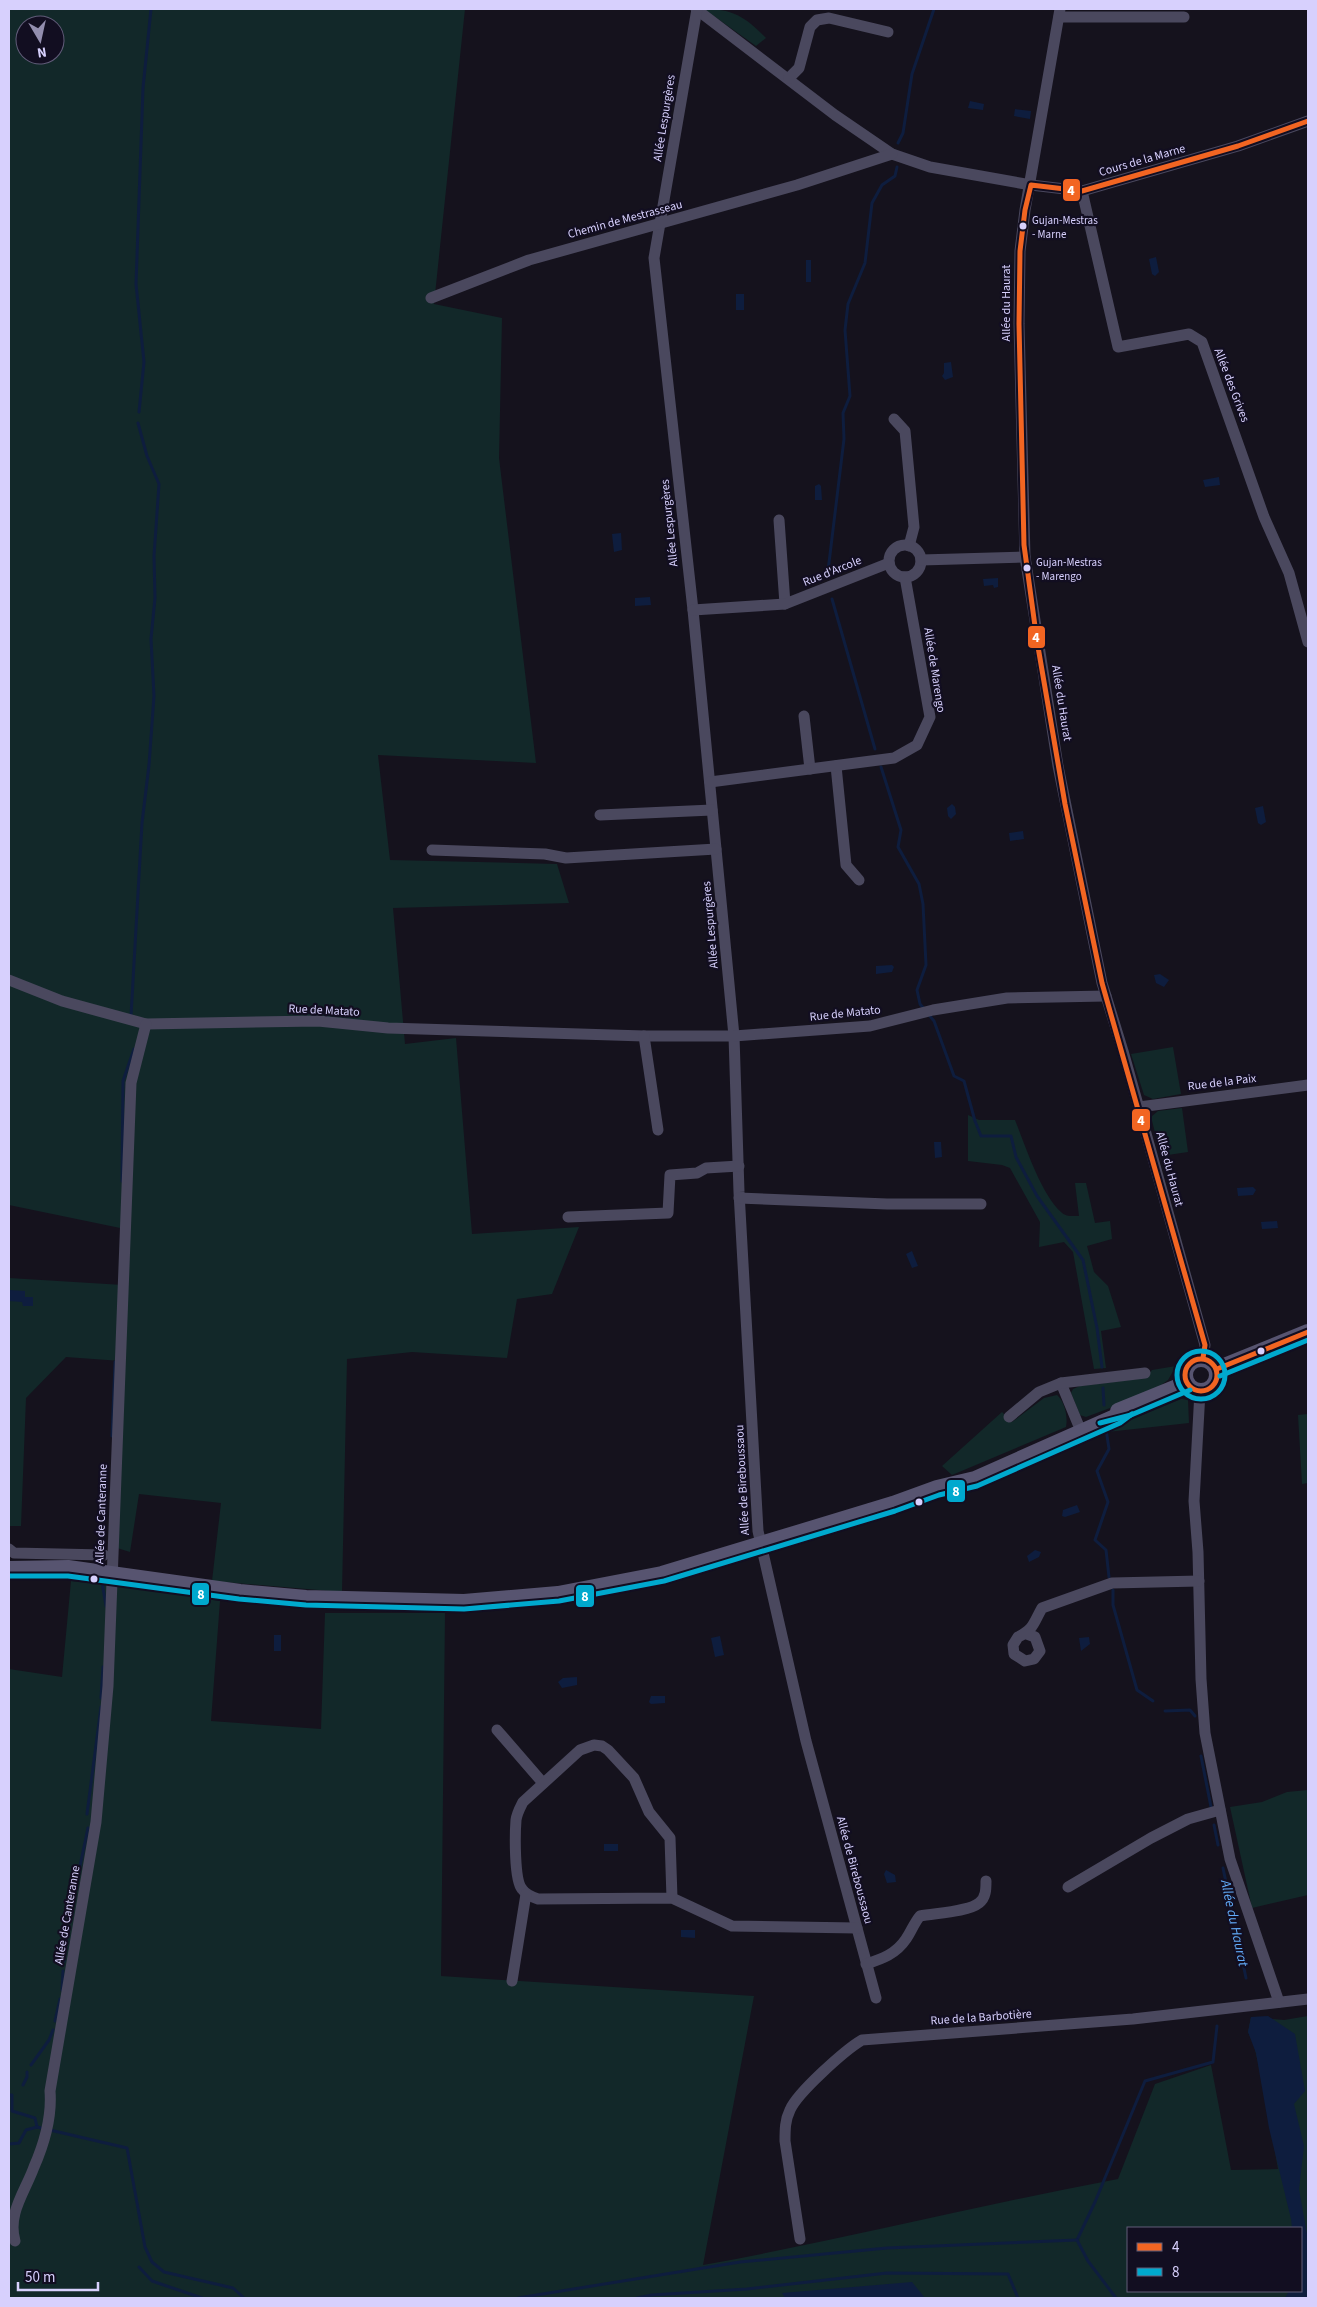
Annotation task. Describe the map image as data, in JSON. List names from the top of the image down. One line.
{"streets":{"street":["Allée Lespurgères","Cours de la Marne","Chemin de Mestrasseau","Allée du Haurat","Allée des Grives","Rue d'Arcole","Allée de Marengo","Rue de Matato","Rue de la Paix","Allée de Bireboussaou","Allée de Canteranne","Rue de la Barbotière"]},"crossings":[["Allée Lespurgères","Cours de la Marne"],["Allée Lespurgères","Chemin de Mestrasseau"],["Allée Lespurgères","Rue d'Arcole"],["Allée Lespurgères","Allée de Marengo"],["Allée Lespurgères","Rue de Matato"],["Allée Lespurgères","Allée de Bireboussaou"],["Cours de la Marne","Chemin de Mestrasseau"],["Cours de la Marne","Allée du Haurat"],["Cours de la Marne","Allée des Grives"],["Allée du Haurat","Rue de Matato"],["Allée du Haurat","Rue de la Paix"],["Rue d'Arcole","Allée de Marengo"],["Rue de Matato","Allée de Bireboussaou"],["Rue de Matato","Allée de Canteranne"]],"water":["Allée du Haurat"],"places":["Gujan-Mestras - Marne","Gujan-Mestras - Marengo"],"lines":["transit line 4","transit line 8"],"legend":["4","8"],"scale_bar":"50 m","north":"bottom"}
